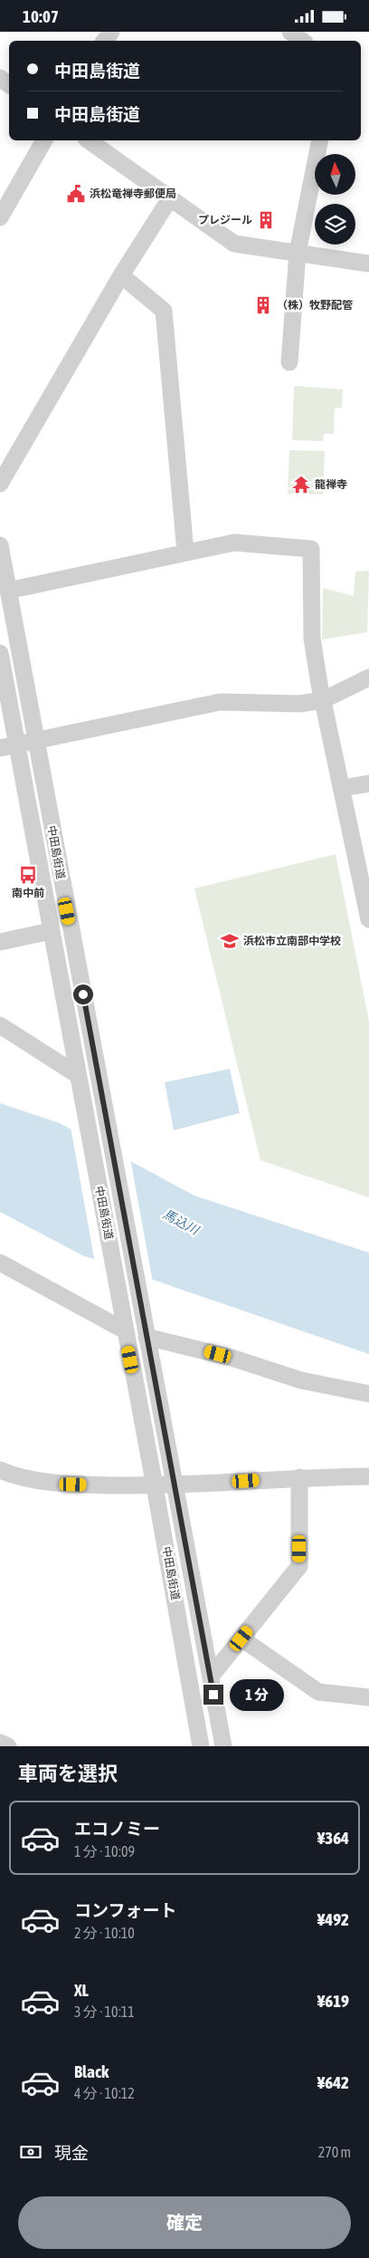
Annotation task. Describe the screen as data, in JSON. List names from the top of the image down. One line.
{"streets":{"street":["中田島街道"]},"water":["馬込川"],"places":{"public building":["浜松竜禅寺郵便局"],"building":["プレジール","（株）牧野配管"],"temple":["龍禅寺"],"bus stop":["南中前"],"school or university":["浜松市立南部中学校"]},"north":"top","page":{"status":"10:07","banner":["中田島街道","中田島街道"],"bubble":"1 分","heading":"車両を選択","list":[{"name":"エコノミー","note":"1 分 · 10:09","value":"¥364"},{"name":"コンフォート","note":"2 分 · 10:10","value":"¥492"},{"name":"XL","note":"3 分 · 10:11","value":"¥619"},{"name":"Black","note":"4 分 · 10:12","value":"¥642"}],"pay":["現金","270 m"],"buttons":"確定"}}
